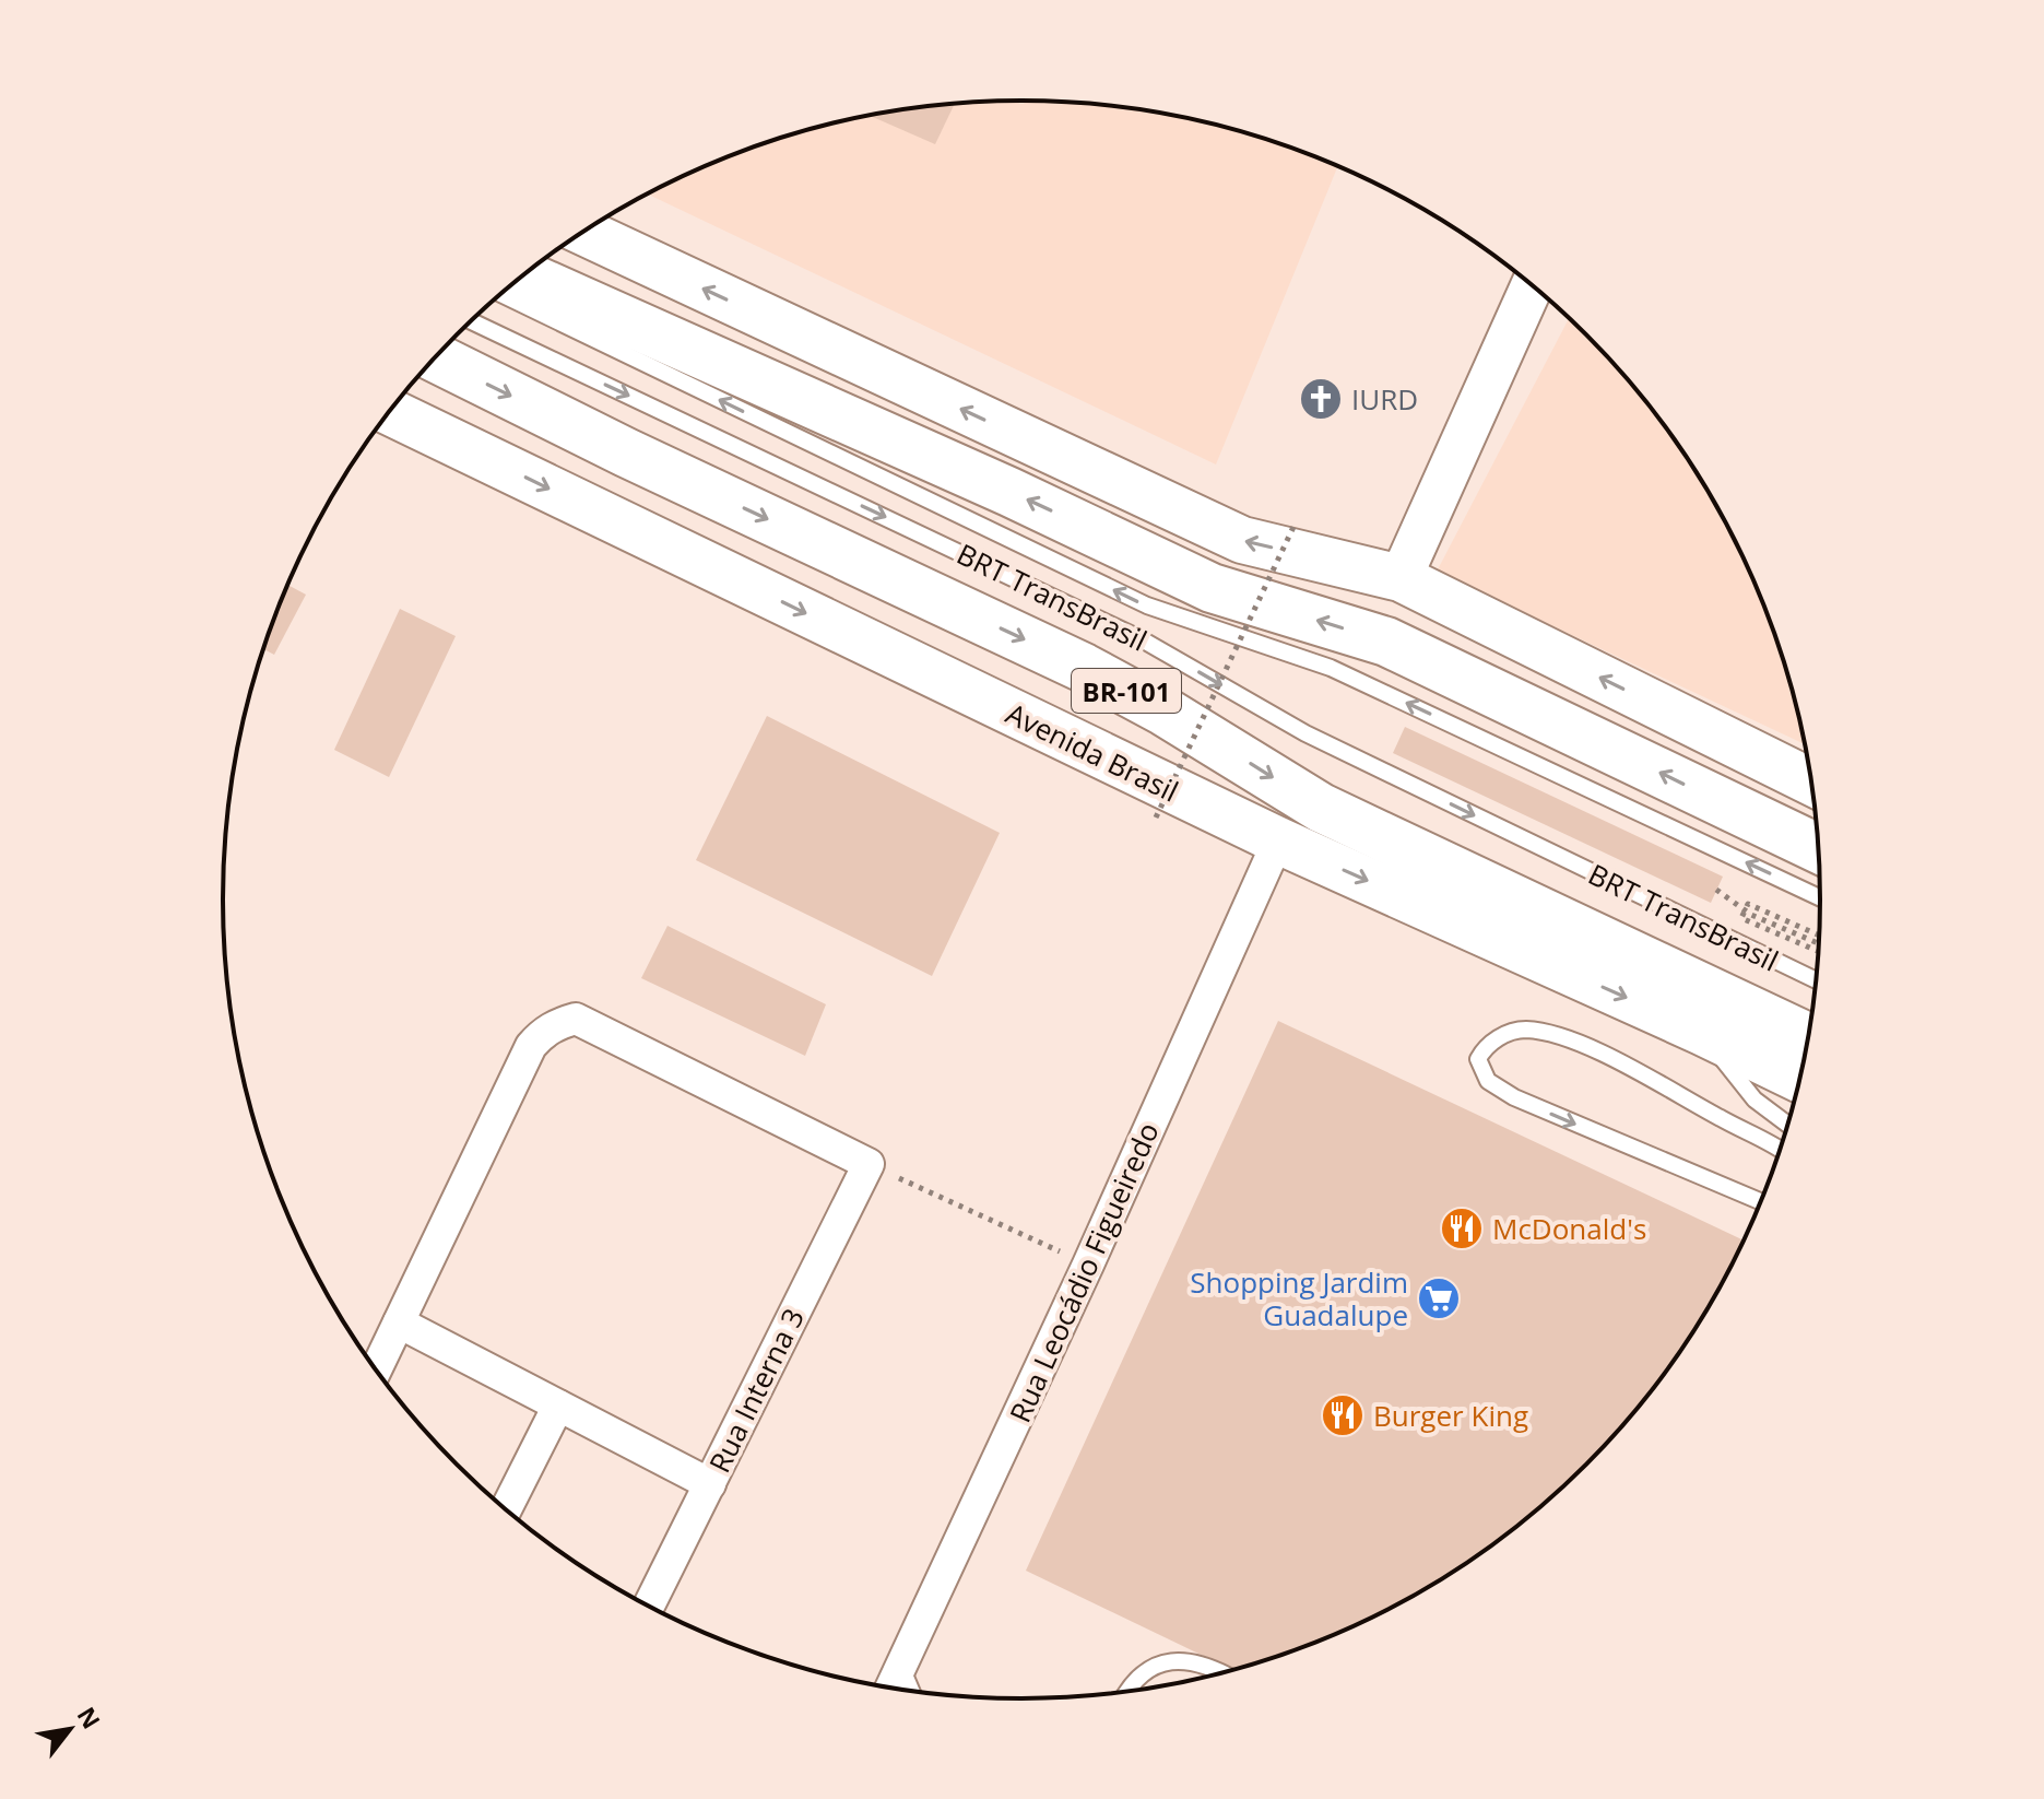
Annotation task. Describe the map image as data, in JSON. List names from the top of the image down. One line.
{"streets":{"highway":["BR-101"],"main road":["Avenida Brasil"],"street":["Rua Leocádio Figueiredo","Rua Interna 3"],"lane":["BRT TransBrasil"]},"crossings":[["Avenida Brasil","Rua Leocádio Figueiredo"]],"places":{"church":["IURD"],"restaurant":["McDonald's","Burger King"],"supermarket":["Shopping Jardim Guadalupe"]},"north":"top right"}
